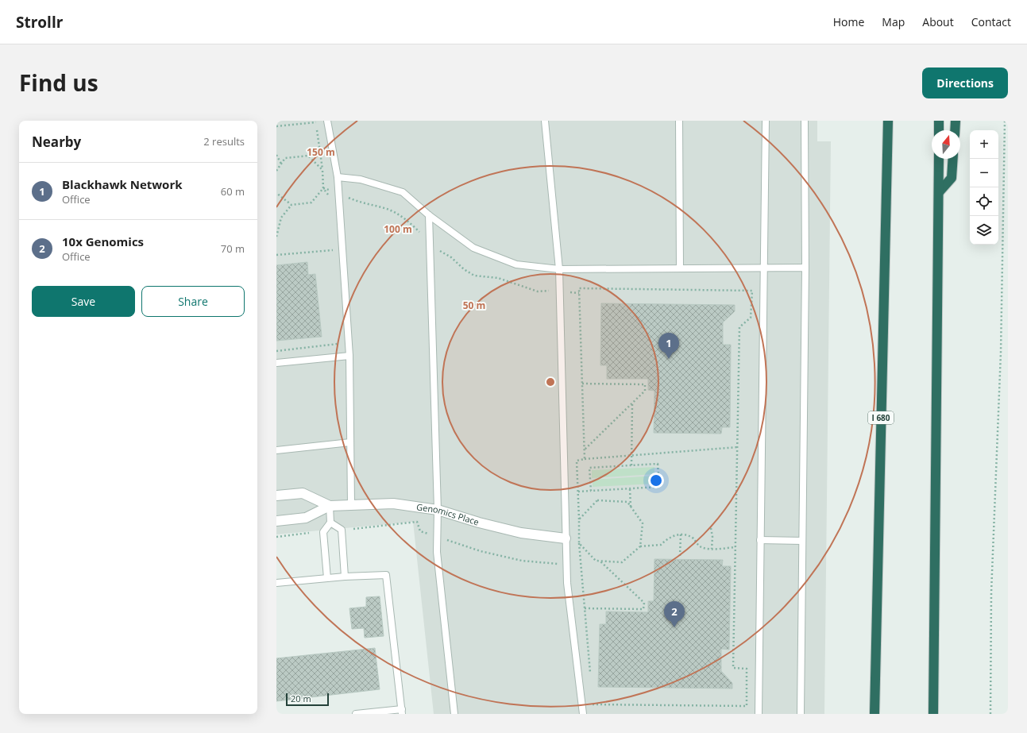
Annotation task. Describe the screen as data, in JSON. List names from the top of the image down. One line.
{"streets":{"highway":["I 680"],"street":["Genomics Place"]},"scale_bar":"20 m","north":"top","page":{"header":"Strollr","nav":["Home","Map","About","Contact"],"title":"Find us","buttons":["Directions",["Save","Share"]],"heading":["Nearby","2 results"],"map_buttons":["+","−"],"list":[{"mark":"1","name":"Blackhawk Network","note":"Office","value":"60 m"},{"mark":"2","name":"10x Genomics","note":"Office","value":"70 m"}],"pins":["1","2"],"scale":"20 m"},"rings":["150 m","100 m","50 m"]}
